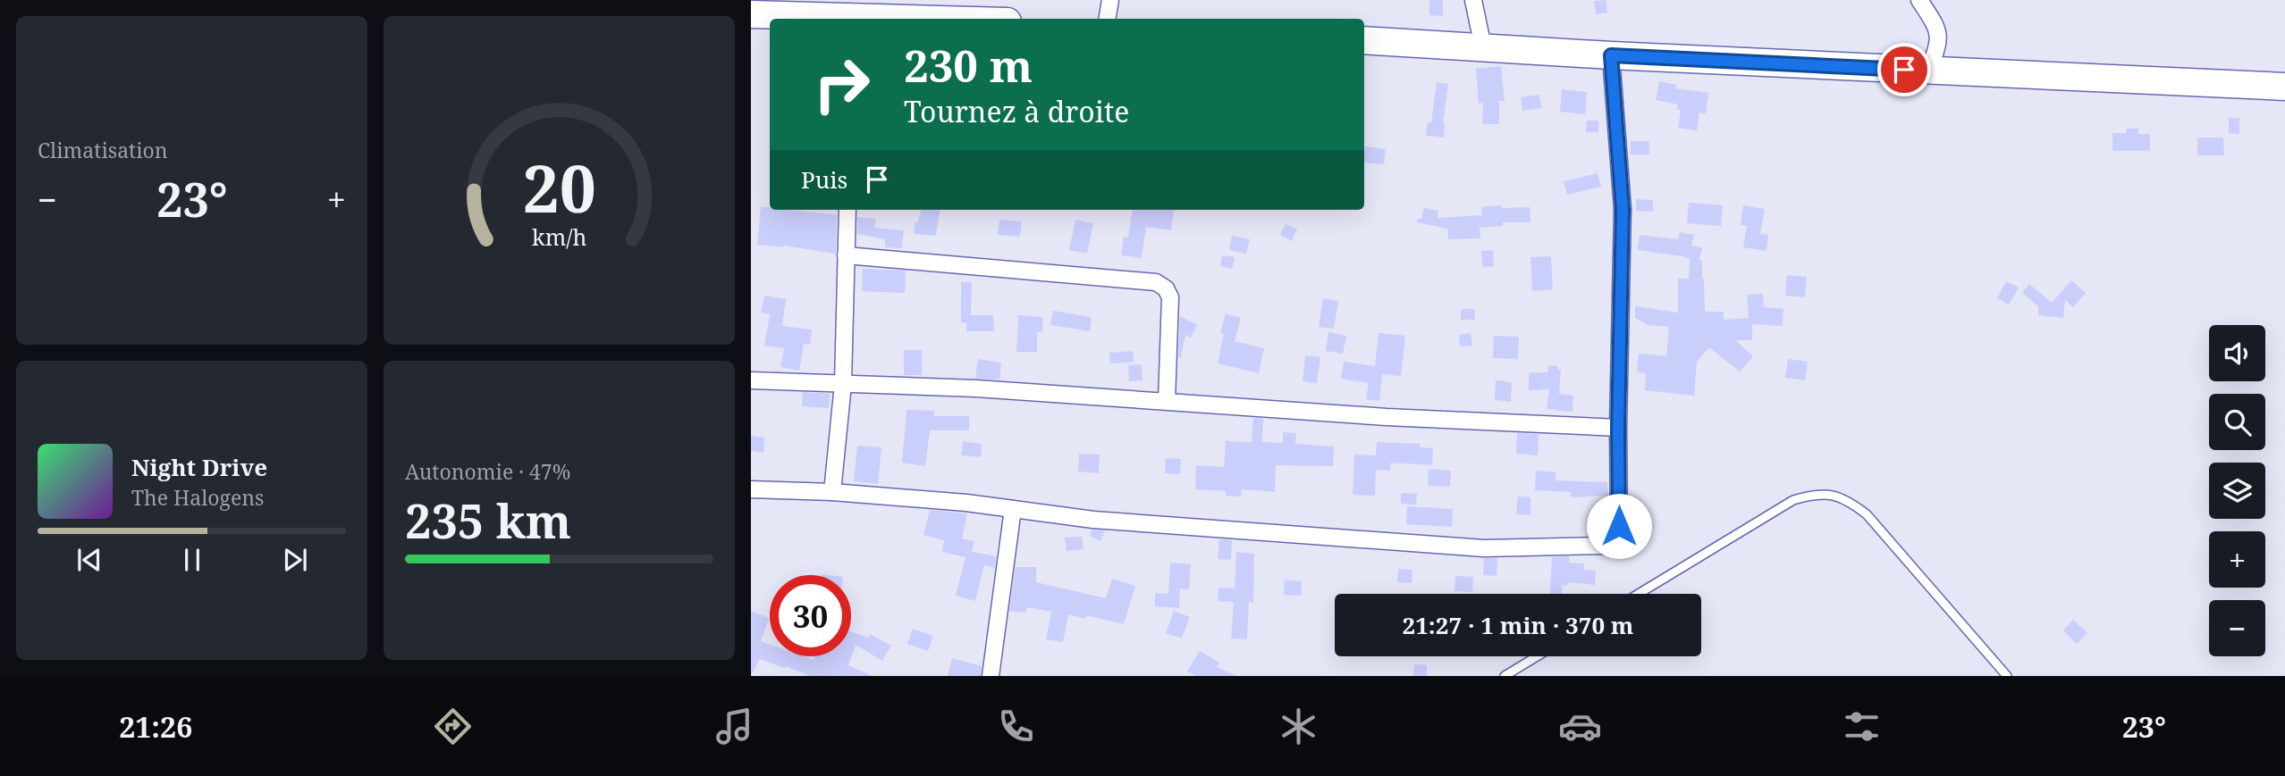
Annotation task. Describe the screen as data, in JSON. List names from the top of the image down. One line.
{"page":{"tile":["Climatisation",["Autonomie · 47%","235 km"]],"turn":["230 m","Tournez à droite"],"then":"Puis","heat":["−","23°","+"],"map_buttons":["+","−"],"song":["Night Drive","The Halogens"],"limit":"30","trip":"21:27 · 1 min · 370 m","tabs":["21:26","23°"],"gauge":["20","km/h"]}}
